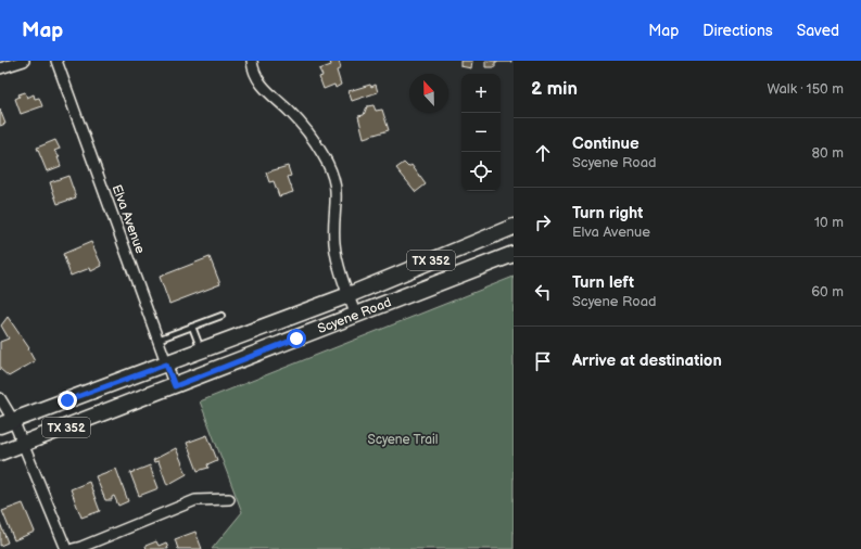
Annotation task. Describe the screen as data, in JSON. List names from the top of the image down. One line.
{"streets":{"main road":["TX 352","Scyene Road"],"street":["Elva Avenue"]},"crossings":[["Elva Avenue","Scyene Road"]],"parks":["Scyene Trail"],"north":"top","page":{"header":"Map","nav":["Map","Directions","Saved"],"heading":["2 min","Walk · 150 m"],"map_buttons":["+","−"],"list":[["Continue","Scyene Road","80 m"],["Turn right","Elva Avenue","10 m"],["Turn left","Scyene Road","60 m"],"Arrive at destination"]}}
